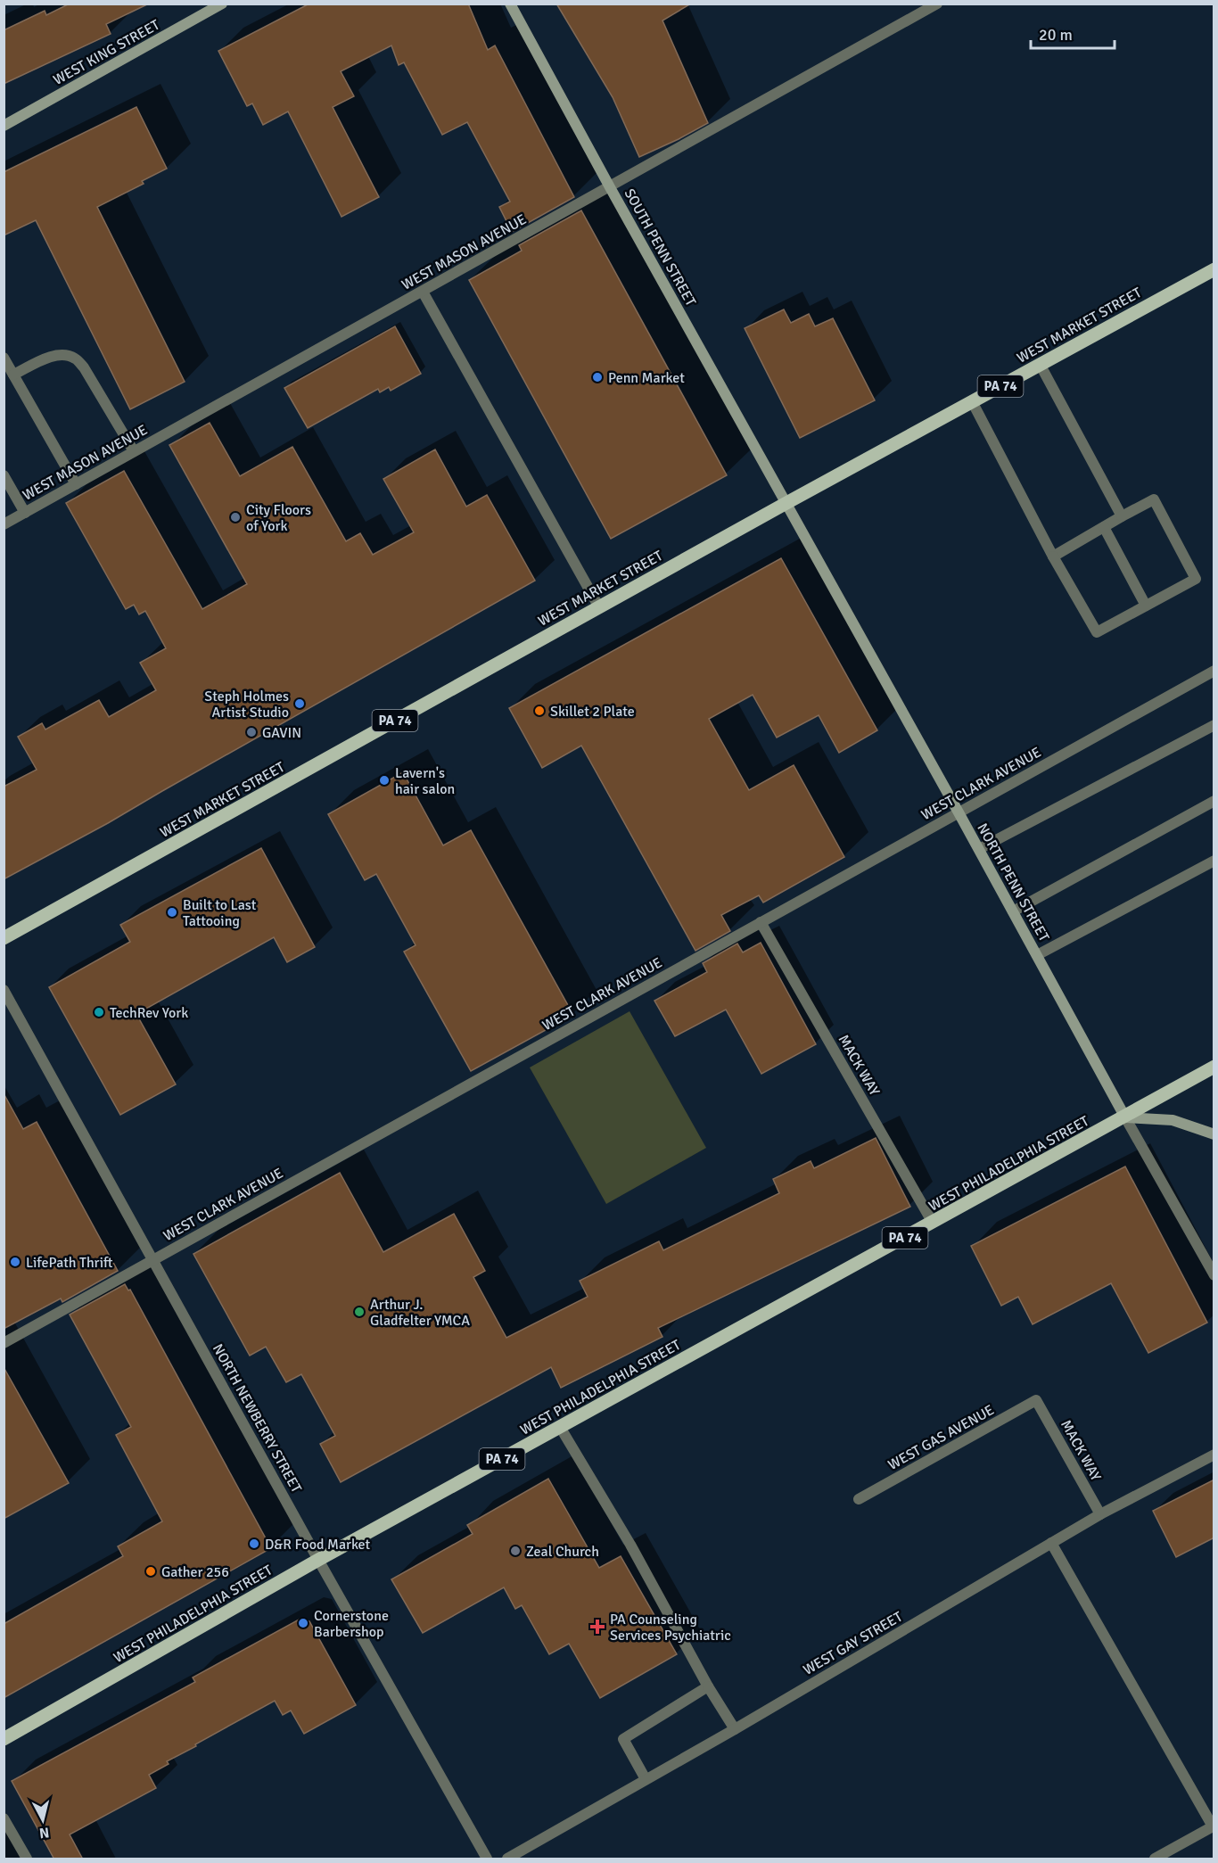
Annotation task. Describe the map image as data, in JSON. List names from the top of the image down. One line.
{"streets":{"main road":["WEST MARKET STREET","PA 74","WEST PHILADELPHIA STREET"],"street":["WEST KING STREET","SOUTH PENN STREET","WEST MASON AVENUE","WEST CLARK AVENUE","NORTH PENN STREET","MACK WAY","NORTH NEWBERRY STREET","WEST GAS AVENUE","WEST GAY STREET"]},"crossings":[["SOUTH PENN STREET","WEST MASON AVENUE"],["SOUTH PENN STREET","WEST MARKET STREET"],["SOUTH PENN STREET","NORTH PENN STREET"],["WEST MARKET STREET","NORTH PENN STREET"],["WEST CLARK AVENUE","NORTH PENN STREET"],["WEST CLARK AVENUE","MACK WAY"],["WEST CLARK AVENUE","NORTH NEWBERRY STREET"],["NORTH PENN STREET","WEST PHILADELPHIA STREET"],["MACK WAY","WEST PHILADELPHIA STREET"],["MACK WAY","WEST GAS AVENUE"],["MACK WAY","WEST GAY STREET"],["WEST PHILADELPHIA STREET","NORTH NEWBERRY STREET"]],"places":{"other":["Penn Market","City Floors of York","Steph Holmes Artist Studio","Skillet 2 Plate","GAVIN","Lavern's hair salon","Built to Last Tattooing","TechRev York","LifePath Thrift","Arthur J. Gladfelter YMCA","D&R Food Market","Zeal Church","Gather 256","Cornerstone Barbershop"],"health":["PA Counseling Services Psychiatric"]},"scale_bar":"20 m","north":"bottom"}
